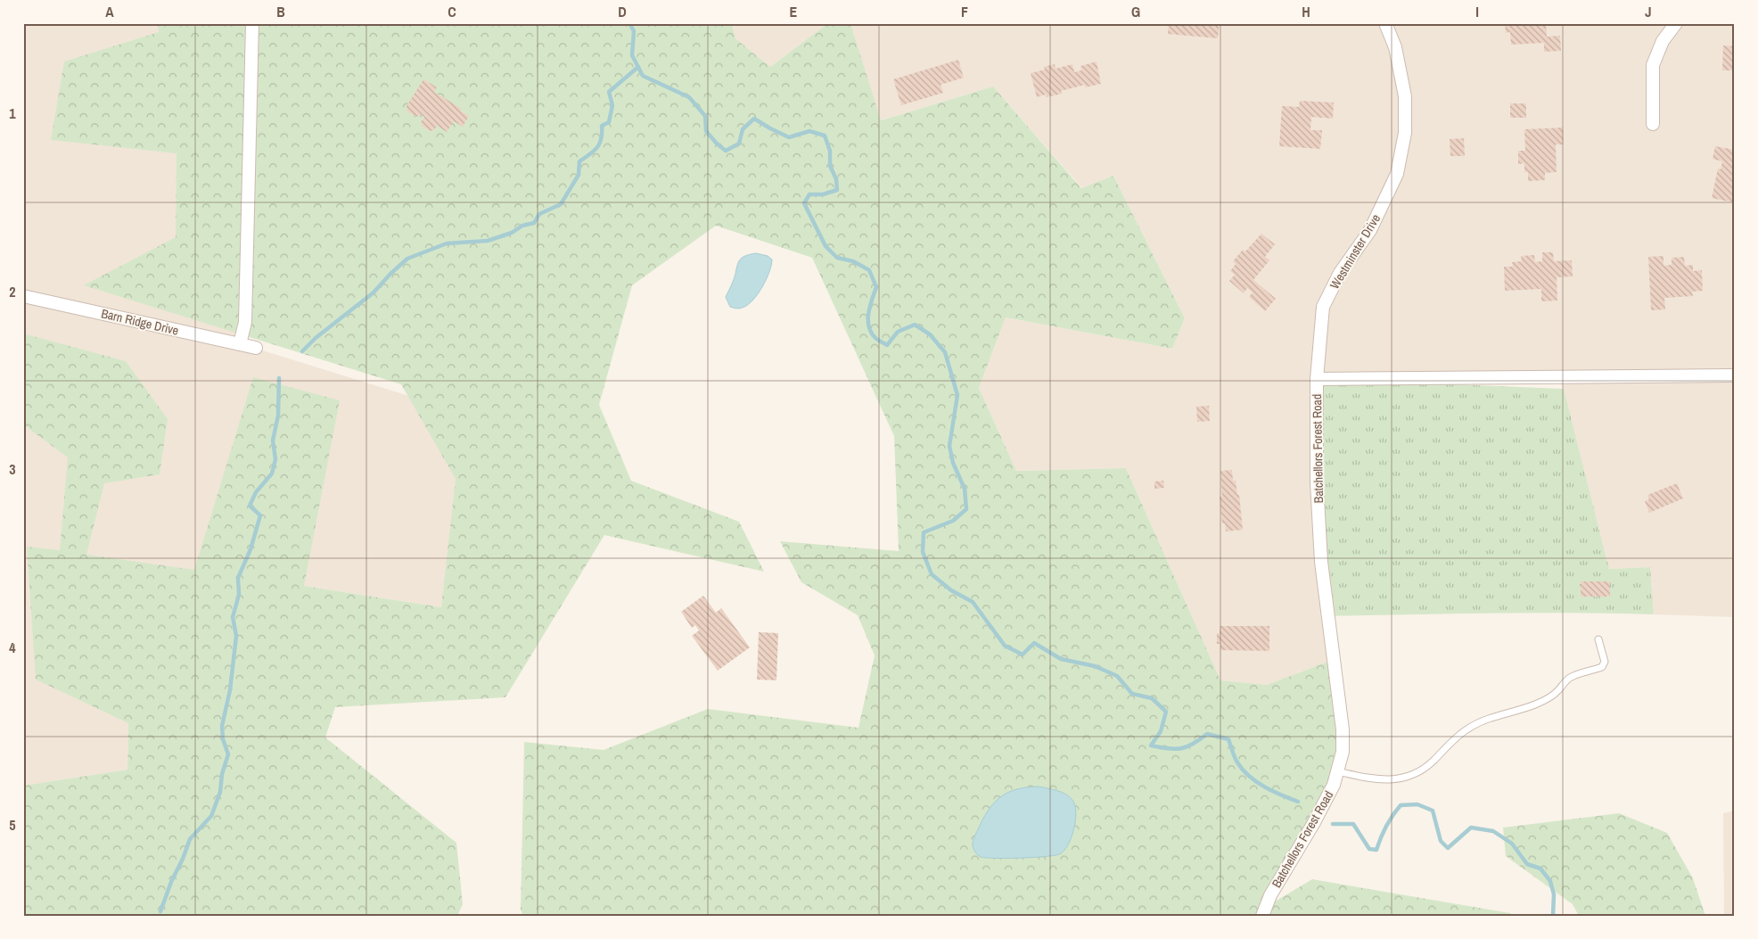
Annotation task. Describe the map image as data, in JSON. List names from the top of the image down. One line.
{"streets":{"street":["Westminster Drive","Barn Ridge Drive","Batchellors Forest Road"]},"crossings":[["Westminster Drive","Batchellors Forest Road"]],"grid":{"columns":["A","B","C","D","E","F","G","H","I","J"],"rows":["1","2","3","4","5"]}}
